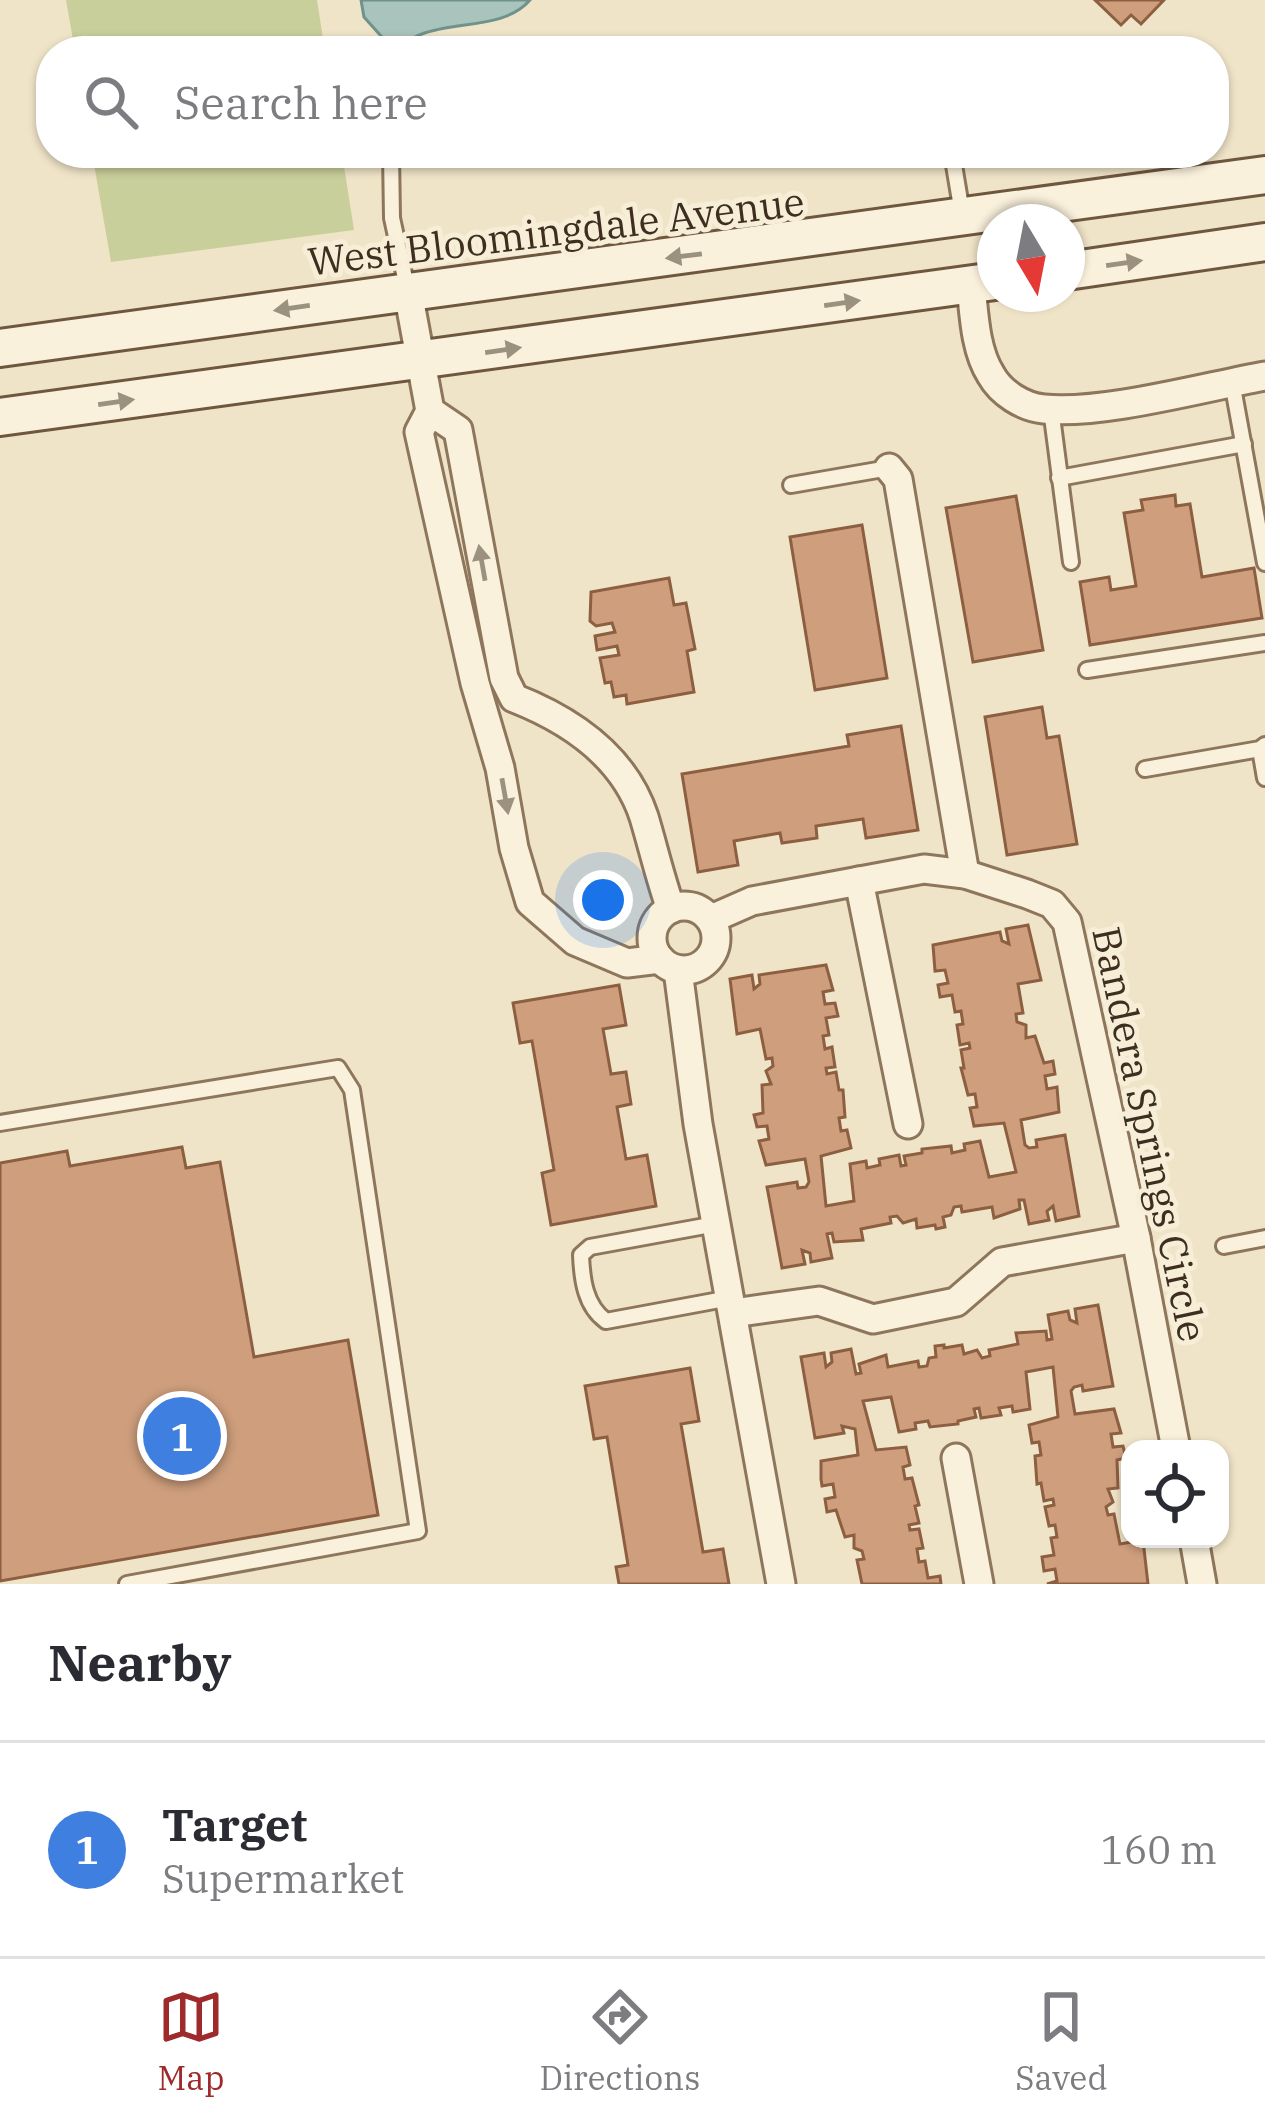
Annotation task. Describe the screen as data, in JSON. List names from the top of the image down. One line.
{"streets":{"main road":["West Bloomingdale Avenue"],"street":["Bandera Springs Circle"]},"north":"bottom","page":{"search":"Search here","pins":"1","heading":"Nearby","list":[{"mark":"1","name":"Target","note":"Supermarket","value":"160 m"}],"nav":["Map","Directions","Saved"]}}
